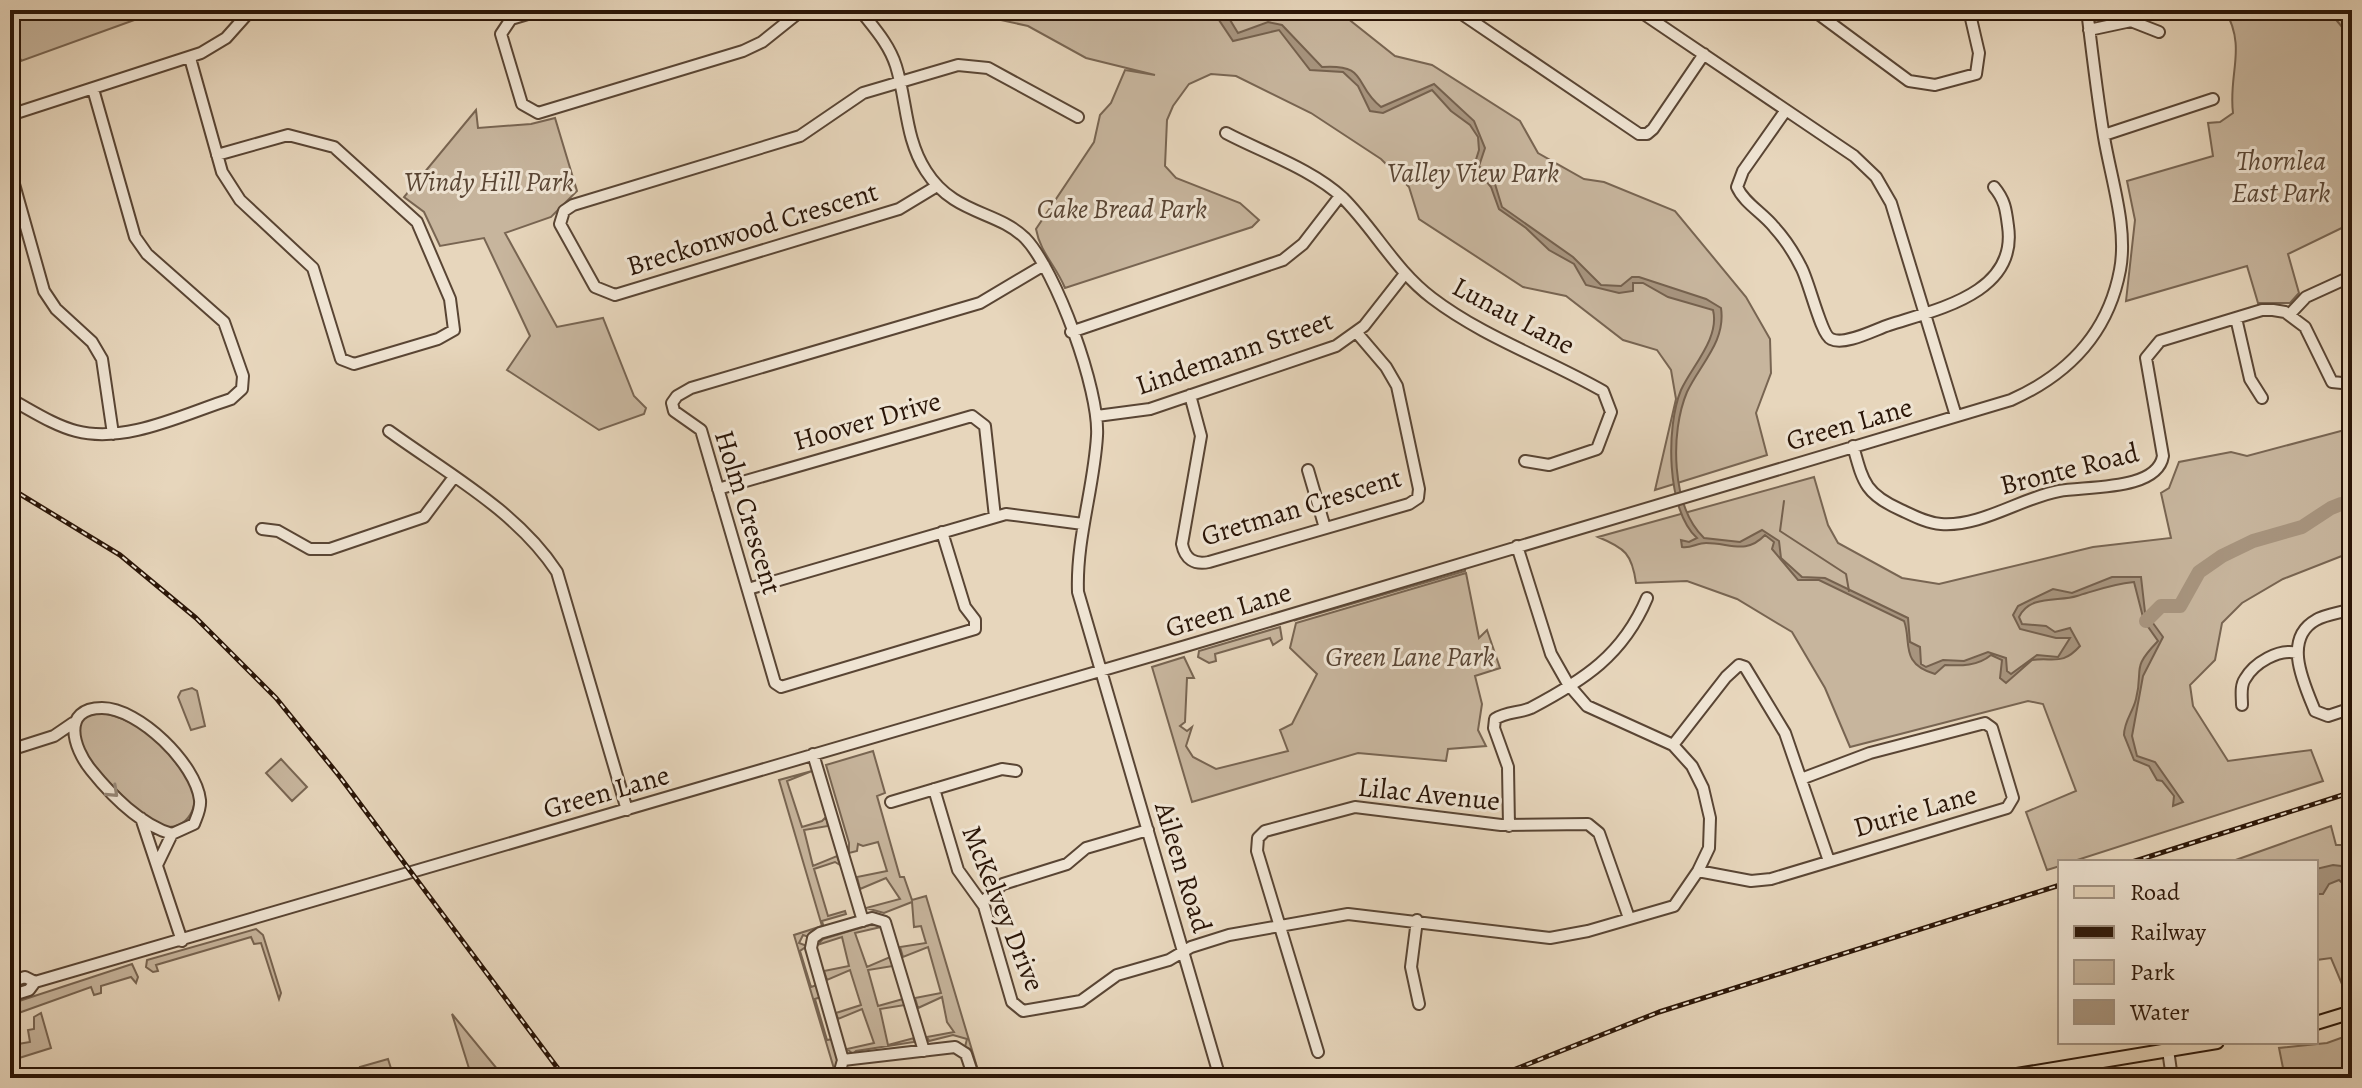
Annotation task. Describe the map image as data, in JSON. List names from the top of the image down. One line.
{"streets":{"street":["Breckonwood Crescent","Lunau Lane","Lindemann Street","Hoover Drive","Green Lane","Bronte Road","Gretman Crescent","Holm Crescent","Lilac Avenue","Durie Lane","Aileen Road","McKelvey Drive"]},"crossings":[["Lunau Lane","Lindemann Street"],["Lindemann Street","Gretman Crescent"],["Lindemann Street","Aileen Road"],["Hoover Drive","Holm Crescent"],["Green Lane","Bronte Road"],["Green Lane","Aileen Road"],["Lilac Avenue","McKelvey Drive"],["Durie Lane","McKelvey Drive"],["Aileen Road","McKelvey Drive"]],"parks":["Thornlea East Park","Valley View Park","Windy Hill Park","Cake Bread Park","Green Lane Park"],"legend":["Road","Railway","Park","Water"]}
